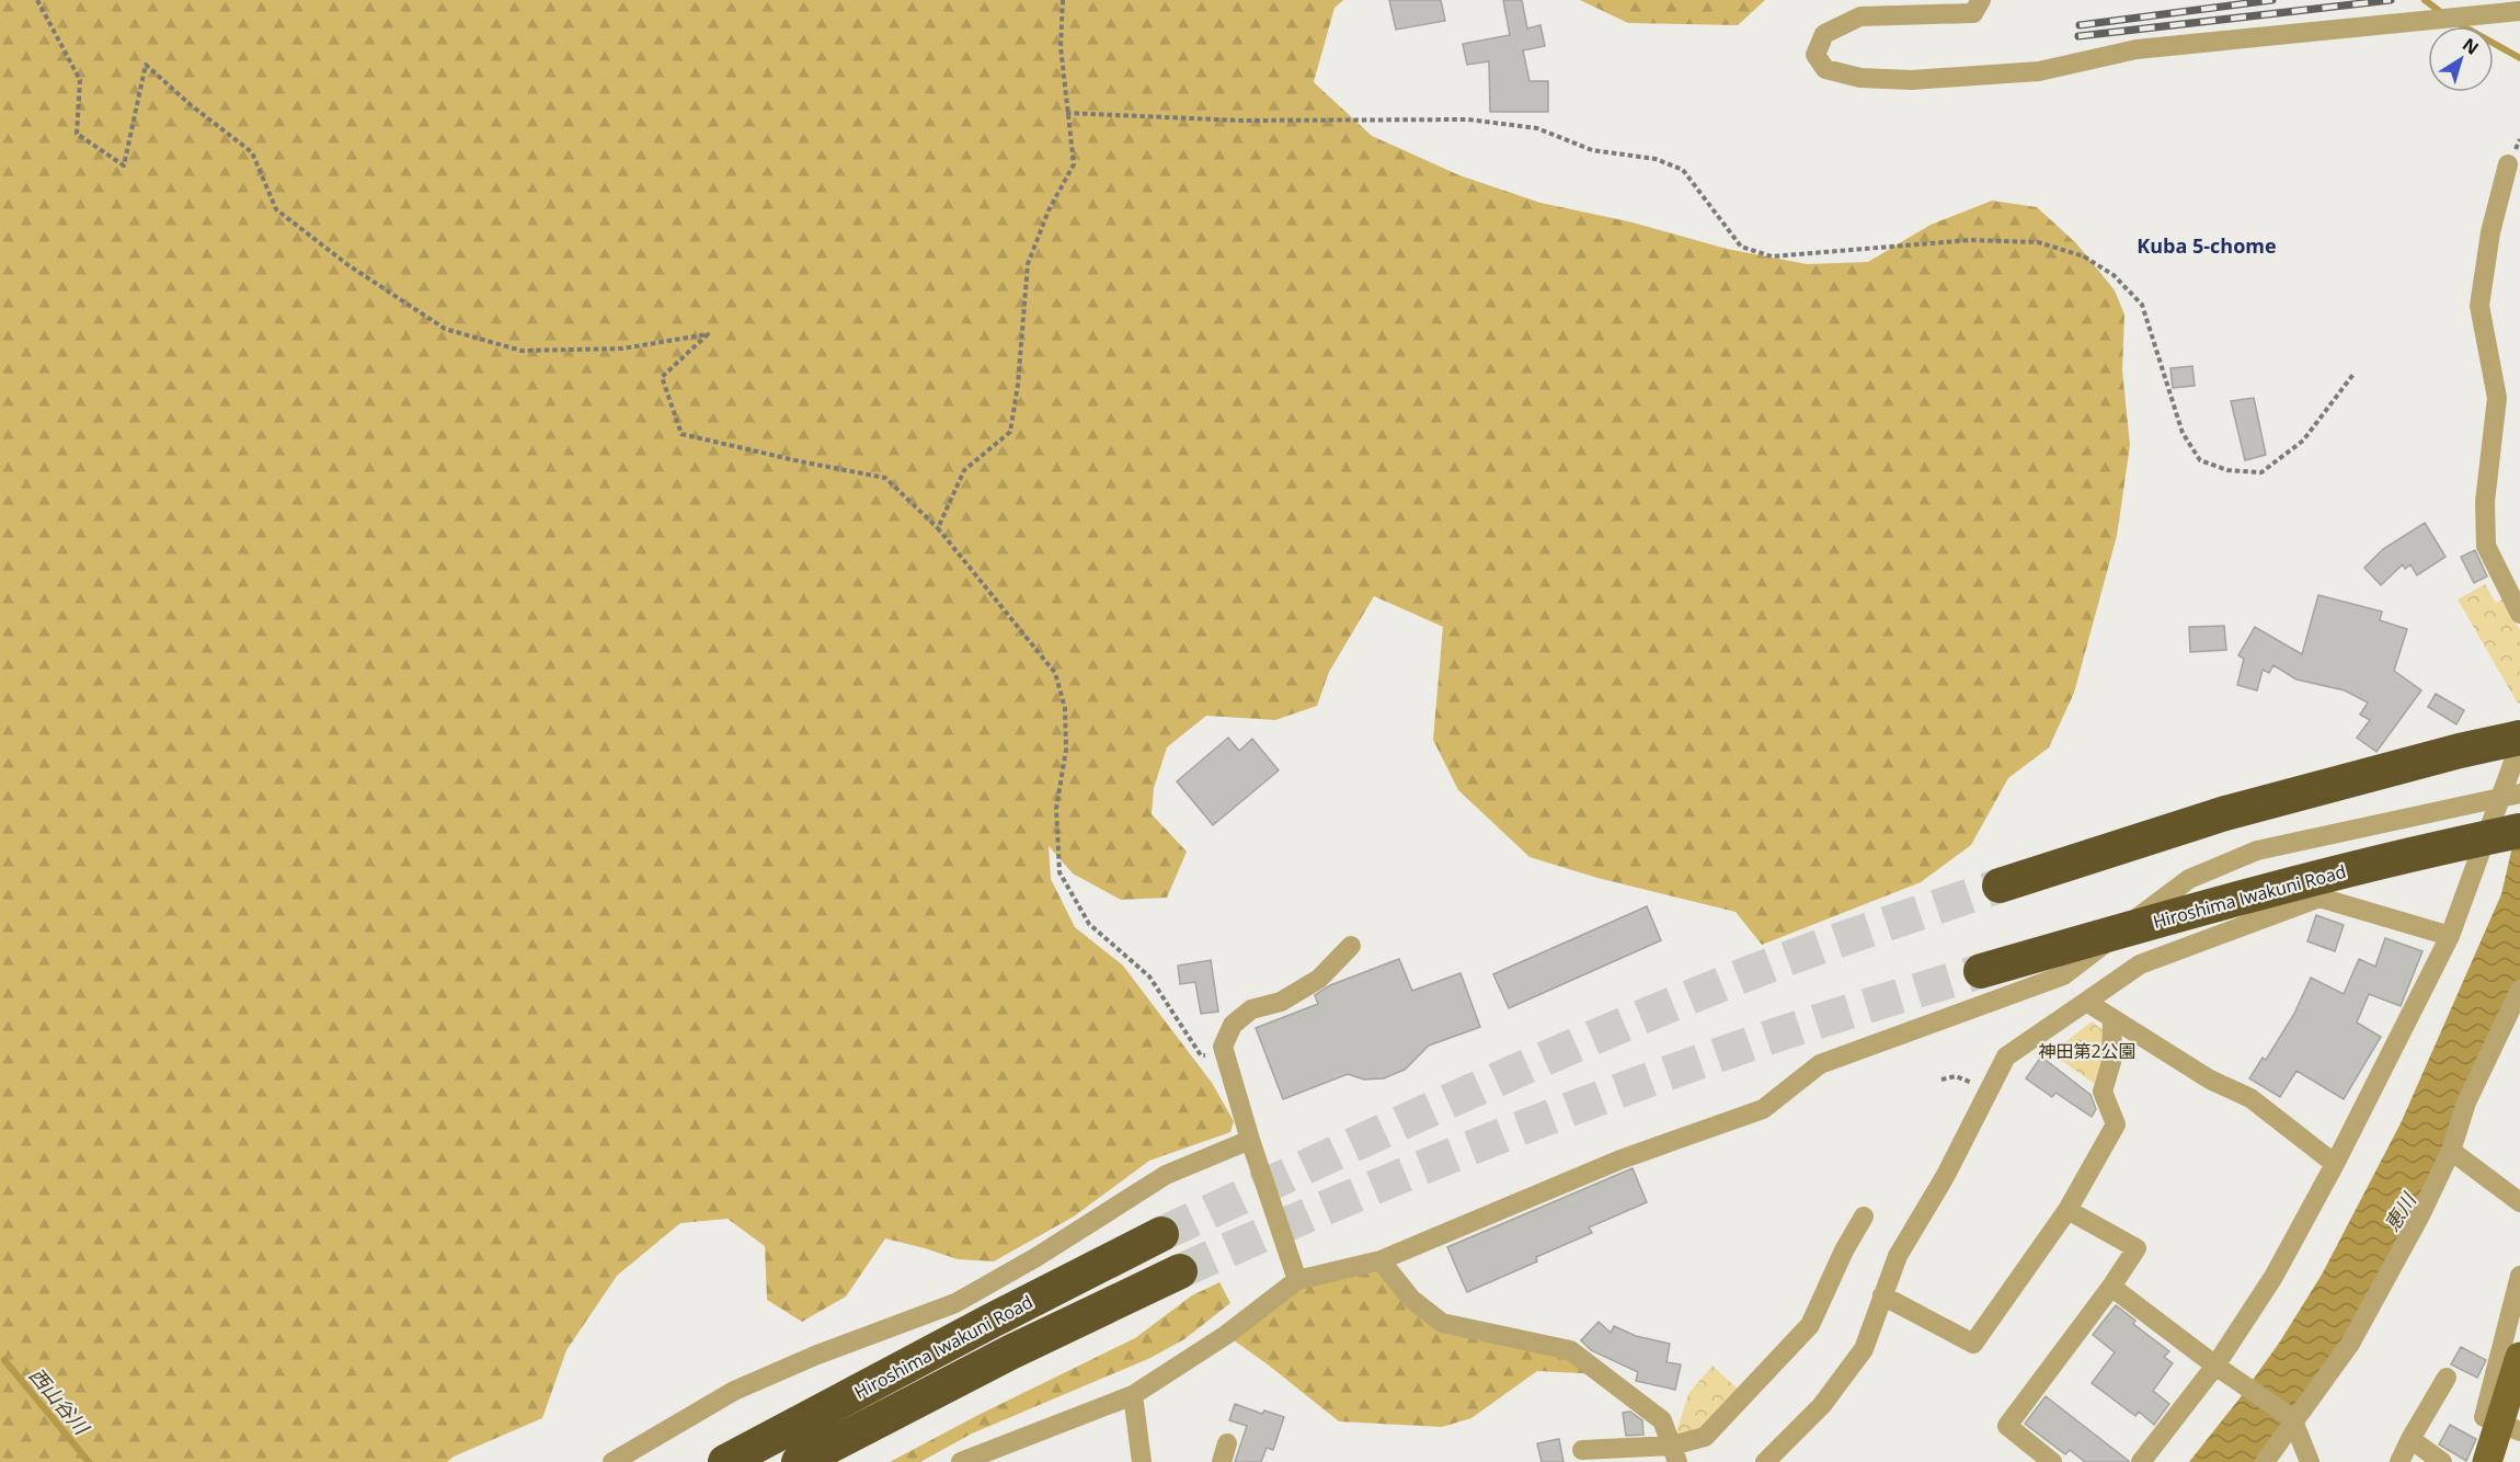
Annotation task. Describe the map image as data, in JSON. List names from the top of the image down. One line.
{"streets":{"highway":["Hiroshima Iwakuni Road"]},"districts":["Kuba 5-chome"],"water":["恵川","西山谷川"],"parks":["神田第2公園"],"north":"top right"}
